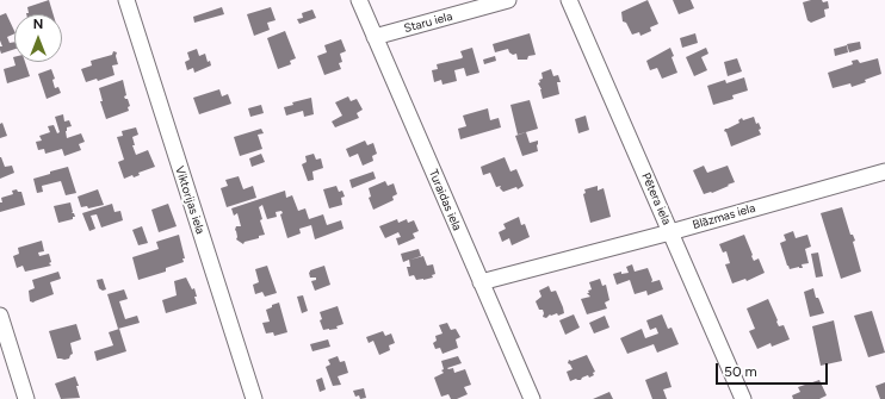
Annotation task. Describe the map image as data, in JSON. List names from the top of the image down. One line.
{"streets":{"street":["Staru iela","Pētera iela","Viktorijas iela","Turaidas iela","Blāzmas iela"]},"crossings":[["Staru iela","Turaidas iela"],["Pētera iela","Blāzmas iela"],["Turaidas iela","Blāzmas iela"]],"scale_bar":"50 m","north":"top"}
